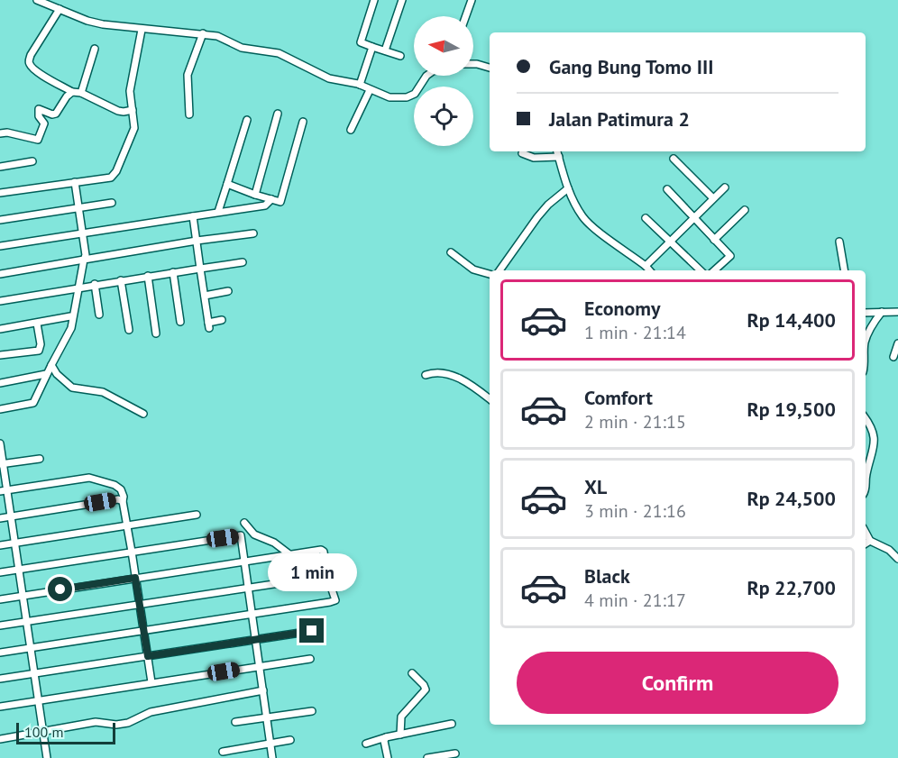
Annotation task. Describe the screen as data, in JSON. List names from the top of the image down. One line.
{"scale_bar":"100 m","north":"left","page":{"banner":["Gang Bung Tomo III","Jalan Patimura 2"],"list":[{"name":"Economy","note":"1 min · 21:14","value":"Rp 14,400"},{"name":"Comfort","note":"2 min · 21:15","value":"Rp 19,500"},{"name":"XL","note":"3 min · 21:16","value":"Rp 24,500"},{"name":"Black","note":"4 min · 21:17","value":"Rp 22,700"}],"bubble":"1 min","buttons":"Confirm","scale":"100 m"}}
